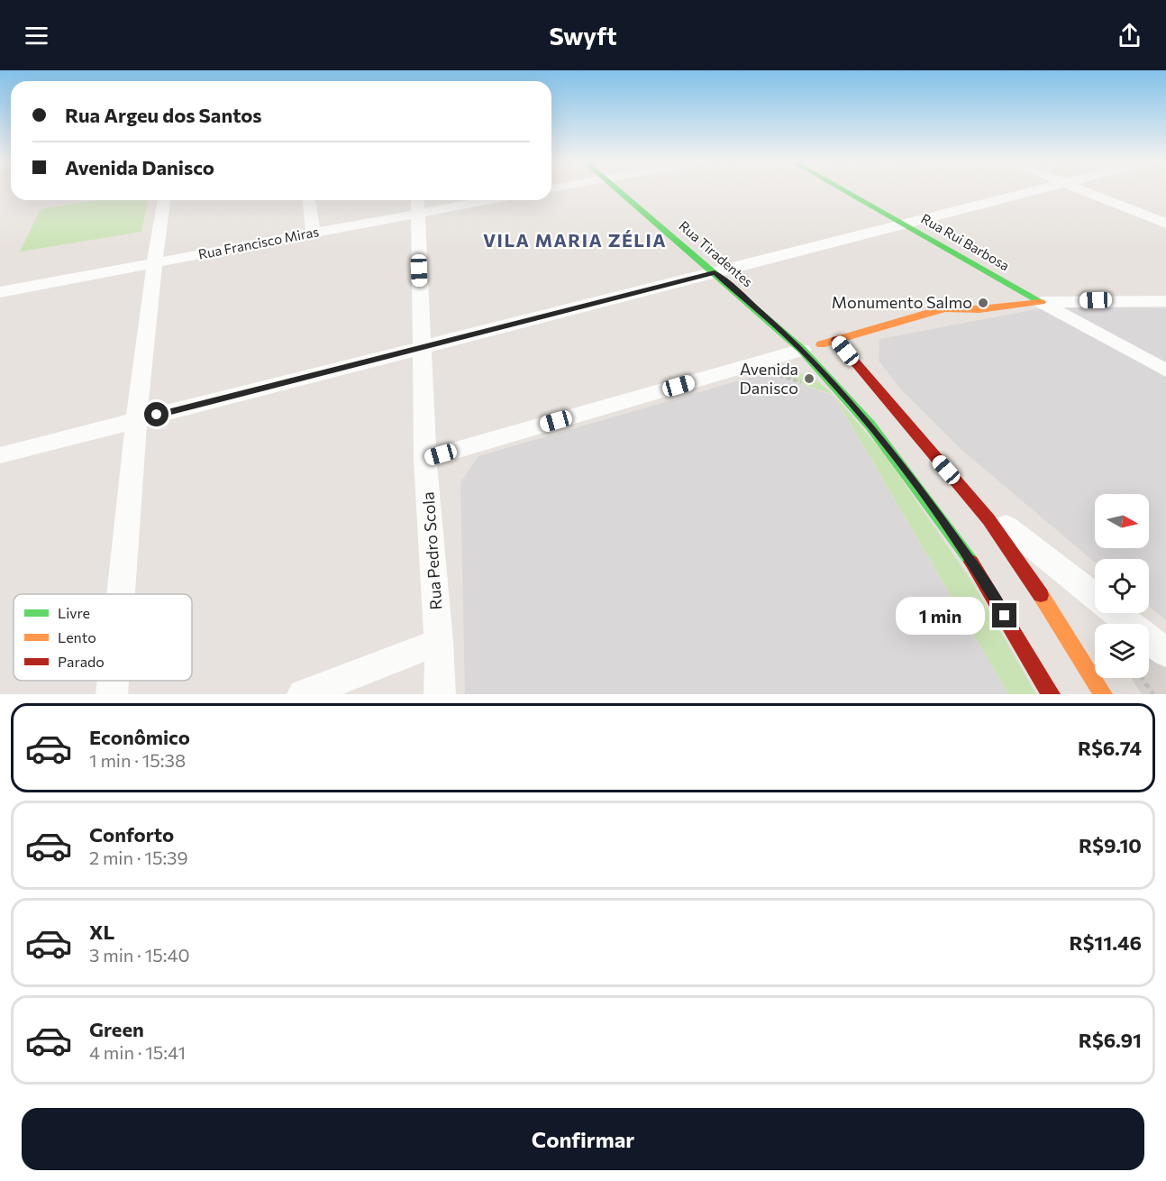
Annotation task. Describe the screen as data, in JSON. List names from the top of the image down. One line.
{"streets":{"main road":["Rua Rui Barbosa","Rua Tiradentes"],"street":["Rua Francisco Miras","Rua Pedro Scola"]},"crossings":[["Rua Francisco Miras","Rua Pedro Scola"]],"districts":["VILA MARIA ZÉLIA"],"places":["Monumento Salmo","Avenida Danisco"],"legend":["Livre","Lento","Parado"],"north":"right","page":{"header":"Swyft","banner":["Rua Argeu dos Santos","Avenida Danisco"],"bubble":"1 min","list":[{"name":"Econômico","note":"1 min · 15:38","value":"R$6.74"},{"name":"Conforto","note":"2 min · 15:39","value":"R$9.10"},{"name":"XL","note":"3 min · 15:40","value":"R$11.46"},{"name":"Green","note":"4 min · 15:41","value":"R$6.91"}],"buttons":"Confirmar"}}
